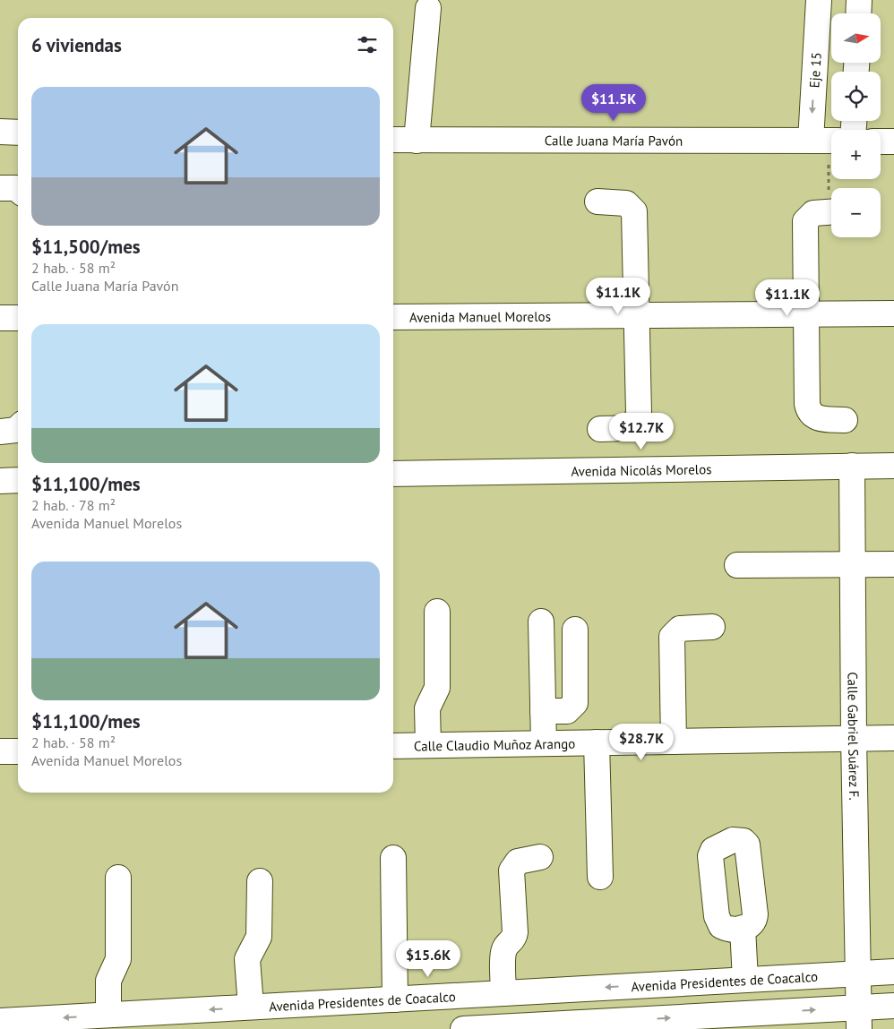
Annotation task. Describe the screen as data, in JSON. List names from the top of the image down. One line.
{"streets":{"street":["Eje 15","Calle Juana María Pavón","Avenida Manuel Morelos","Avenida Nicolás Morelos","Calle Gabriel Suárez F.","Calle Claudio Muñoz Arango","Avenida Presidentes de Coacalco"]},"crossings":[["Eje 15","Calle Juana María Pavón"],["Avenida Nicolás Morelos","Calle Gabriel Suárez F."],["Calle Gabriel Suárez F.","Calle Claudio Muñoz Arango"],["Calle Gabriel Suárez F.","Avenida Presidentes de Coacalco"]],"one_way":["Eje 15"],"north":"right","page":{"map_buttons":["+","−"],"heading":"6 viviendas","list":[{"name":"$11,500/mes","note":"2 hab. · 58 m² · Calle Juana María Pavón"},{"name":"$11,100/mes","note":"2 hab. · 78 m² · Avenida Manuel Morelos"},{"name":"$11,100/mes","note":"2 hab. · 58 m² · Avenida Manuel Morelos"}],"price":["$11.5K","$11.1K","$11.1K","$12.7K","$28.7K","$15.6K"]}}
